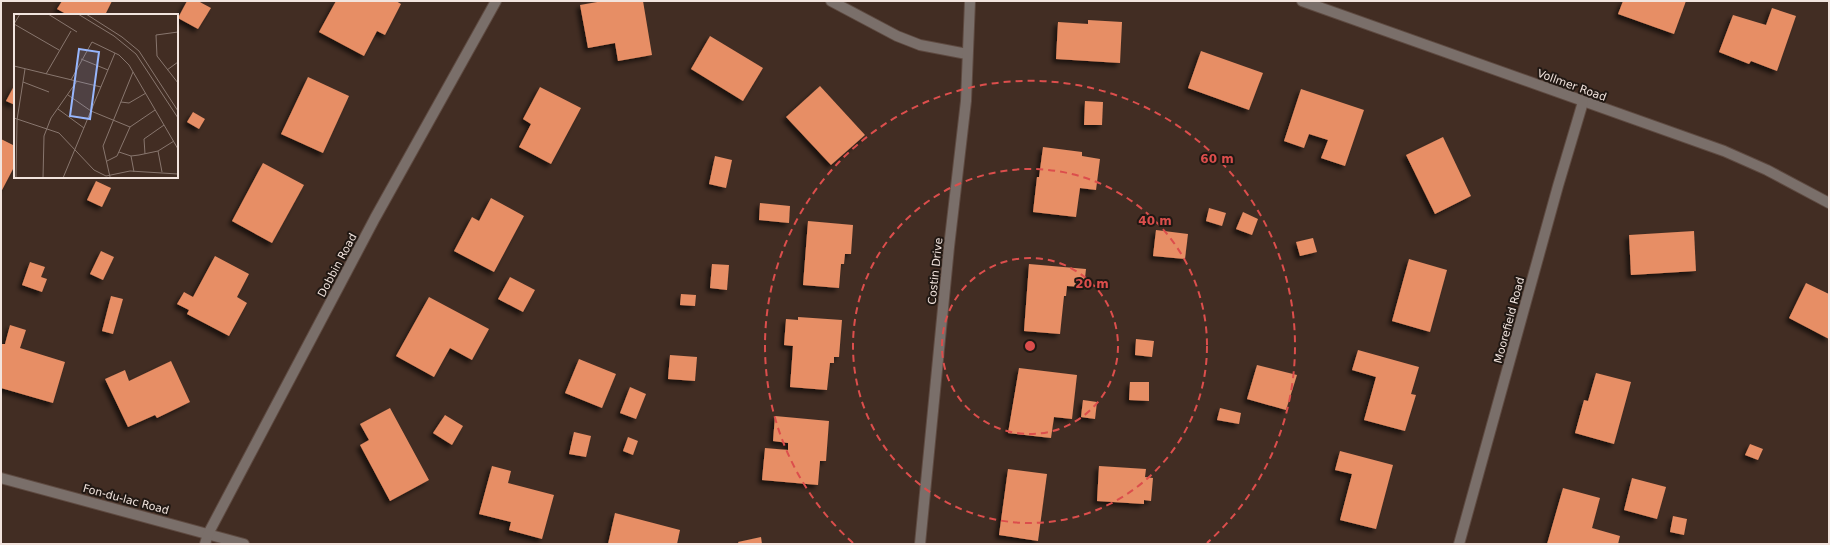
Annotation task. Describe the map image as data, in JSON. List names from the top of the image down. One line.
{"streets":{"street":["Vollmer Road","Dobbin Road","Costin Drive","Moorefield Road","Fon-du-lac Road"]},"crossings":[["Vollmer Road","Moorefield Road"],["Dobbin Road","Fon-du-lac Road"]],"rings":["60 m","40 m","20 m"]}
